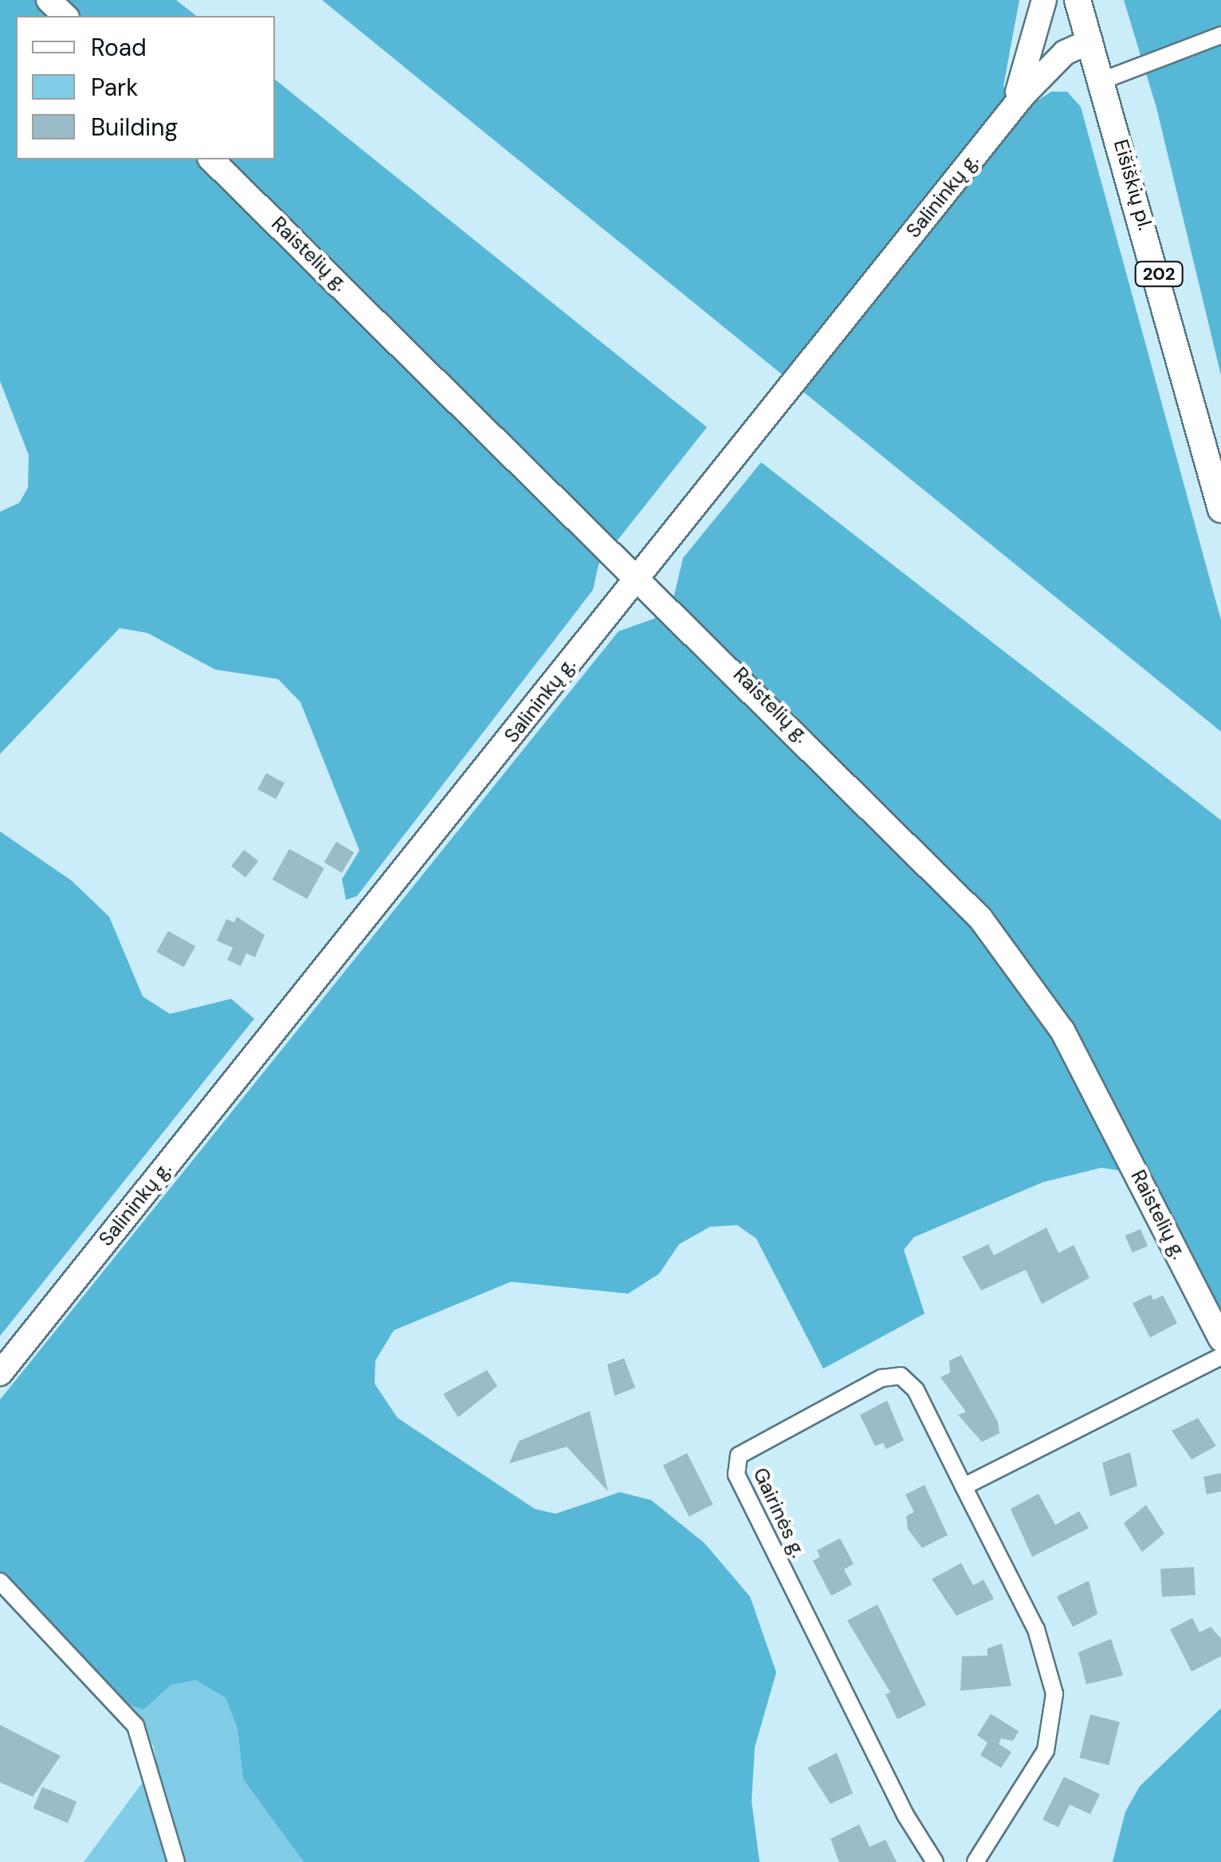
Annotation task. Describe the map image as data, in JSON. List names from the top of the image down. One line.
{"streets":{"main road":["Eišiškių pl.","Salininkų g.","Raistelių g.","202"],"street":["Gairinės g."]},"crossings":[["Eišiškių pl.","Salininkų g."],["Salininkų g.","Raistelių g."]],"legend":["Road","Park","Building"]}
